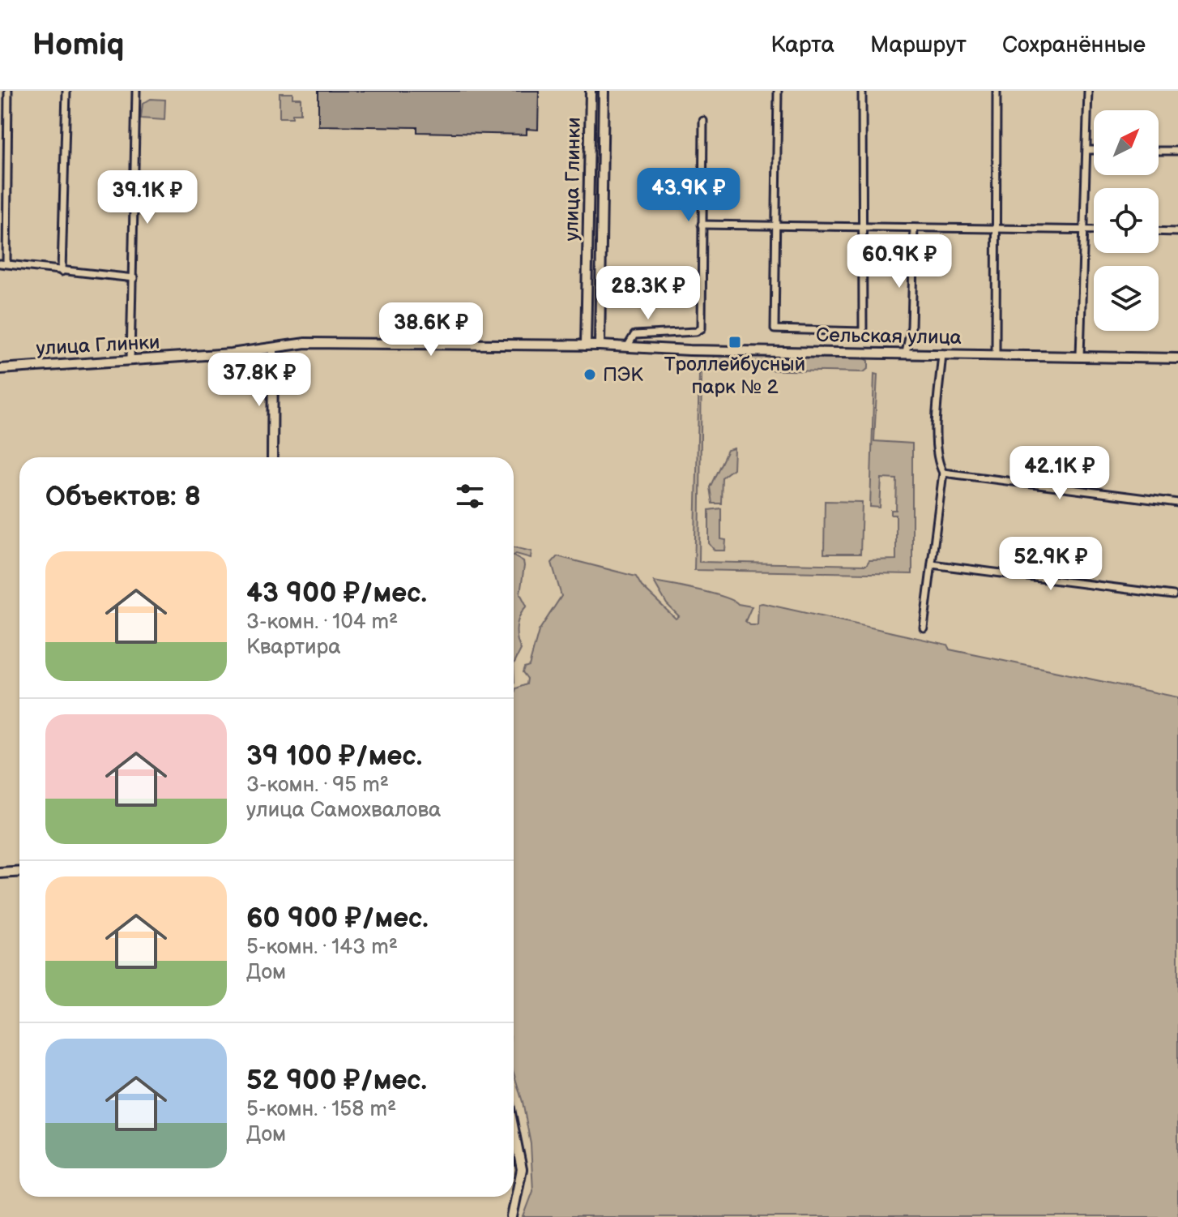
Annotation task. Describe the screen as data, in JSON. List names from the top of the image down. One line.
{"streets":{"main road":["улица Глинки","Сельская улица"]},"crossings":[["улица Глинки","Сельская улица"]],"places":{"transit":["Троллейбусный парк № 2"],"other":["ПЭК"]},"north":"top right","page":{"header":"Homiq","nav":["Карта","Маршрут","Сохранённые"],"price":["43.9K ₽","39.1K ₽","60.9K ₽","28.3K ₽","38.6K ₽","37.8K ₽","42.1K ₽","52.9K ₽"],"heading":"Объектов: 8","list":[{"name":"43 900 ₽/мес.","note":"3-комн. · 104 m² · Квартира"},{"name":"39 100 ₽/мес.","note":"3-комн. · 95 m² · улица Самохвалова"},{"name":"60 900 ₽/мес.","note":"5-комн. · 143 m² · Дом"},{"name":"52 900 ₽/мес.","note":"5-комн. · 158 m² · Дом"}]}}
